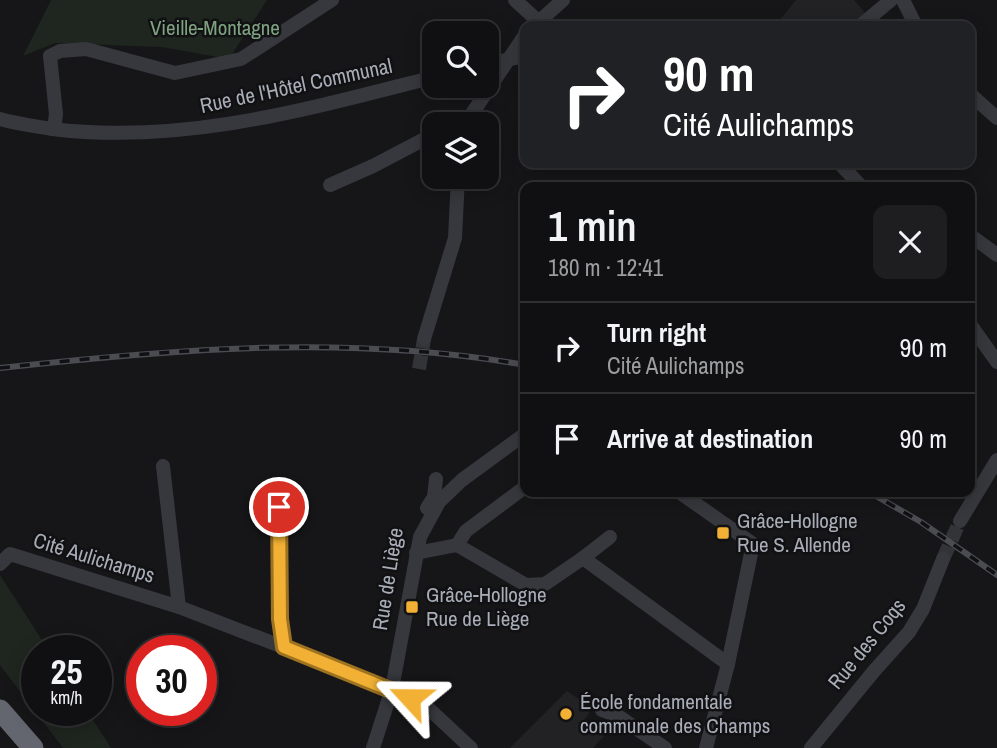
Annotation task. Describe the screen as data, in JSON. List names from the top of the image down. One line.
{"streets":{"street":["Rue de l'Hôtel Communal","Cité Aulichamps","Rue de Liège","Rue des Coqs"]},"crossings":[["Cité Aulichamps","Rue de Liège"]],"parks":["Vieille-Montagne"],"places":{"transit":["Grâce-Hollogne Rue S. Allende","Grâce-Hollogne Rue de Liège"],"other":["École fondamentale communale des Champs"]},"page":{"turn":["90 m","Cité Aulichamps"],"heading":["1 min","180 m · 12:41"],"list":[{"name":"Turn right","note":"Cité Aulichamps","value":"90 m"},{"name":"Arrive at destination","value":"90 m"}],"speed":"25 km/h","limit":"30"}}
